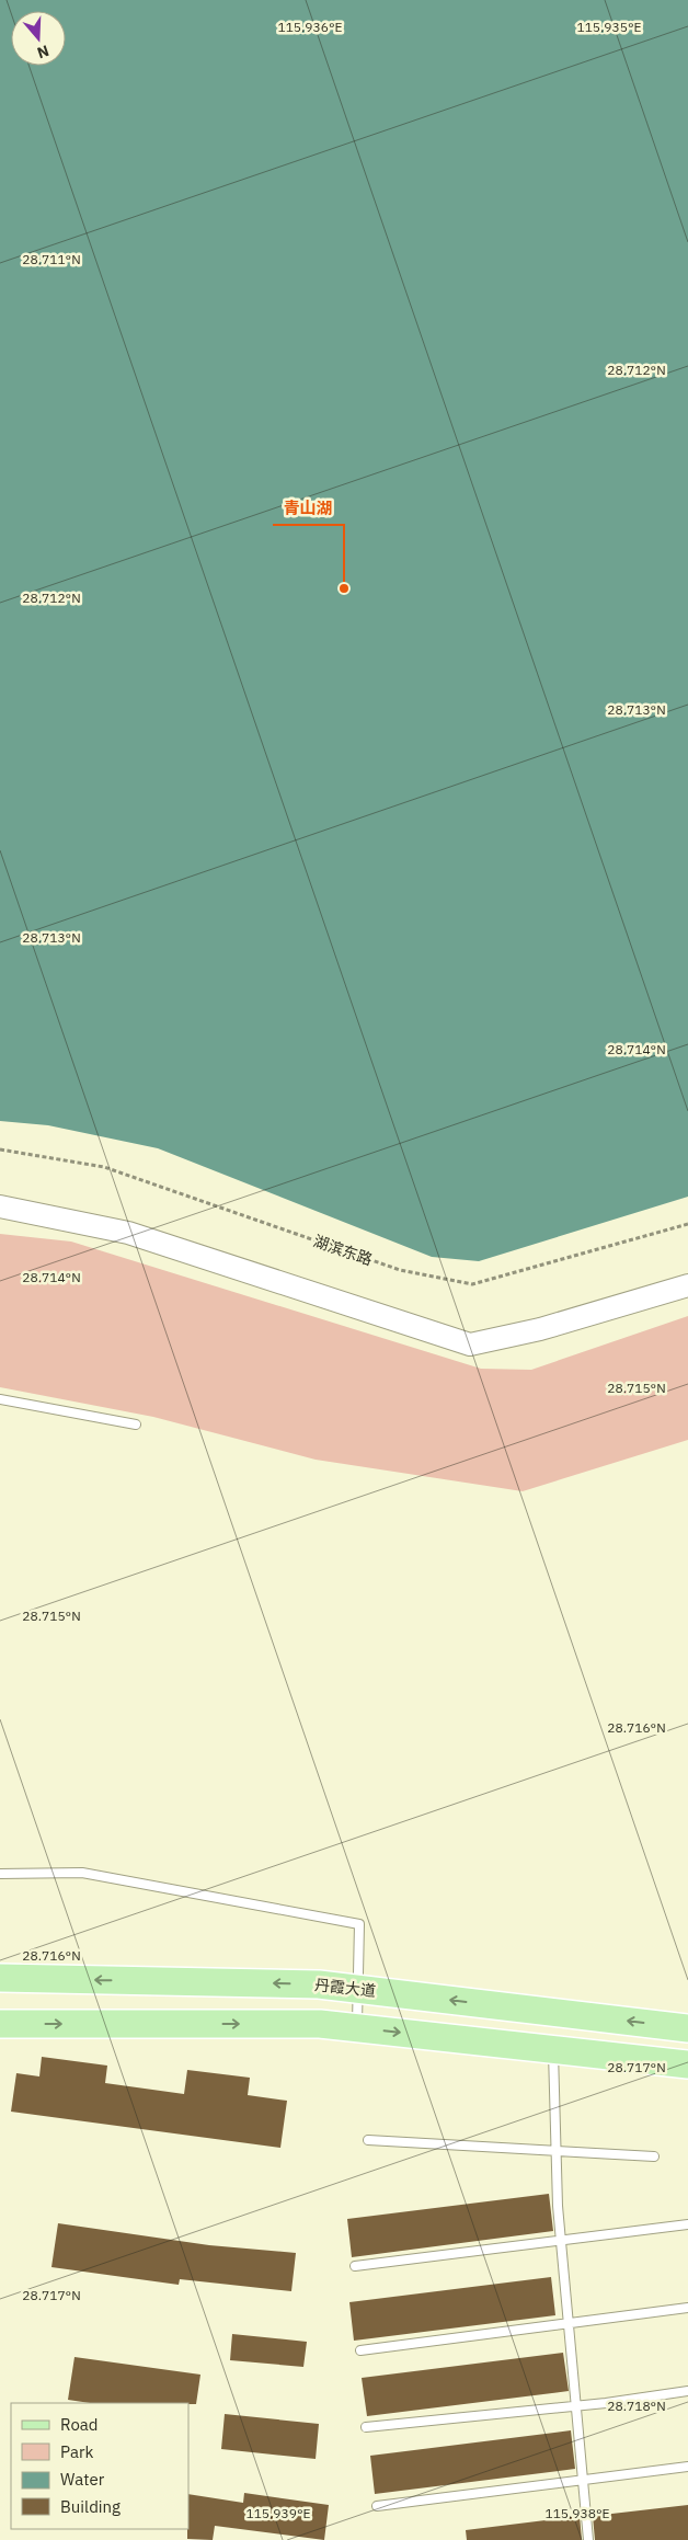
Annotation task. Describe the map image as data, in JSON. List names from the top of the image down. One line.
{"streets":{"main road":["丹霞大道"],"path":["湖滨东路"]},"places":["青山湖"],"legend":["Road","Park","Water","Building"],"north":"bottom","coordinates":["115.936°E","115.935°E","28.711°N","28.712°N","28.713°N","28.714°N","28.715°N","28.716°N","28.717°N","28.718°N","115.939°E","115.938°E"]}
